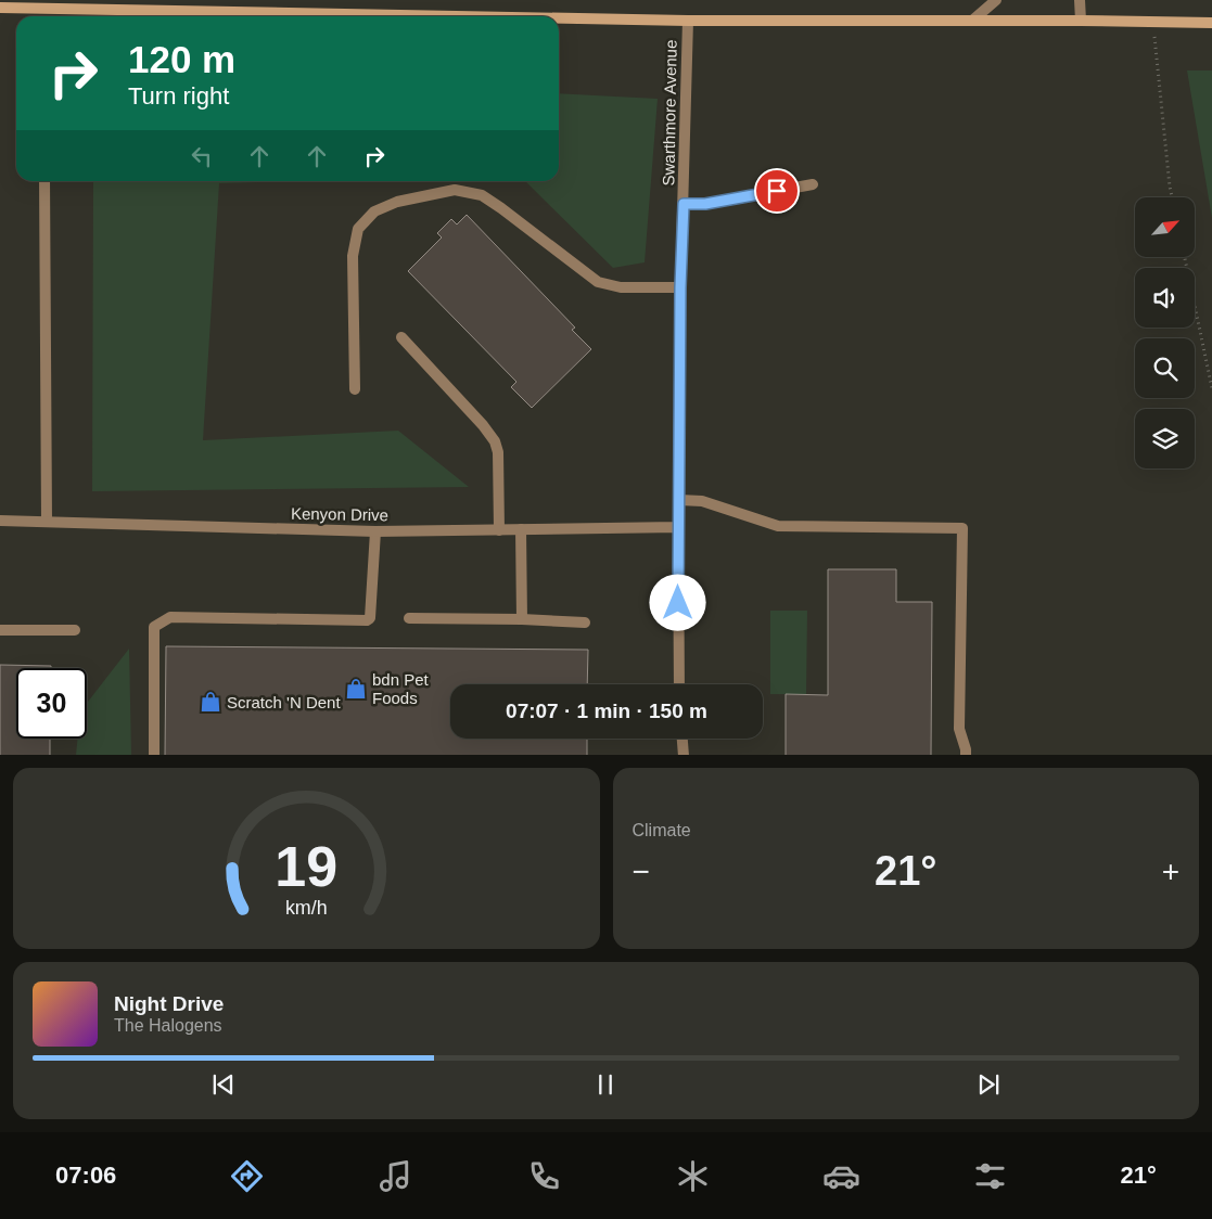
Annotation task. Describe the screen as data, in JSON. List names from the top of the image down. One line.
{"streets":{"street":["Swarthmore Avenue","Kenyon Drive"]},"crossings":[["Swarthmore Avenue","Kenyon Drive"]],"places":{"shop":["bdn Pet Foods","Scratch 'N Dent"]},"north":"top right","page":{"turn":["120 m","Turn right"],"limit":"30","trip":"07:07 · 1 min · 150 m","tile":"Climate","heat":["−","21°","+"],"song":["Night Drive","The Halogens"],"tabs":["07:06","21°"],"gauge":["19","km/h"]}}
